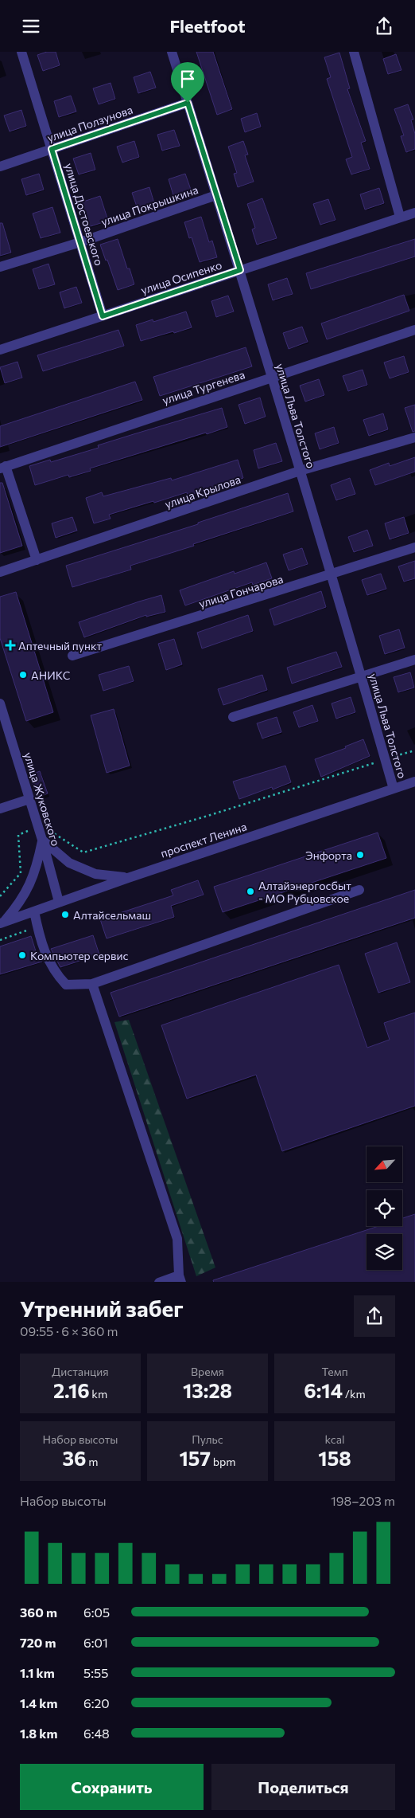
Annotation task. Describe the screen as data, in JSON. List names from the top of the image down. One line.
{"streets":{"street":["улица Ползунова","улица Покрышкина","улица Достоевского","улица Осипенко","улица Тургенева","улица Льва Толстого","улица Крылова","улица Гончарова","улица Жуковского","проспект Ленина"]},"crossings":[["улица Ползунова","улица Достоевского"],["улица Ползунова","улица Льва Толстого"],["улица Покрышкина","улица Достоевского"],["улица Покрышкина","улица Льва Толстого"],["улица Достоевского","улица Осипенко"],["улица Осипенко","улица Льва Толстого"],["улица Тургенева","улица Льва Толстого"],["улица Льва Толстого","улица Крылова"],["улица Льва Толстого","улица Гончарова"],["улица Льва Толстого","проспект Ленина"],["улица Жуковского","проспект Ленина"]],"places":{"health":["Аптечный пункт"],"other":["АНИКС","Энфорта","Алтайэнергосбыт - МО Рубцовское","Алтайсельмаш","Компьютер сервис"]},"north":"bottom left","page":{"header":"Fleetfoot","heading":["Утренний забег","09:55 · 6 × 360 m"],"stats":[["Дистанция","2.16 km"],["Время","13:28"],["Темп","6:14 /km"],["Набор высоты","36 m"],["Пульс","157 bpm"],["kcal","158"]],"chart":["Набор высоты","198–203 m"],"list":[{"name":"360 m","note":"6:05"},{"name":"720 m","note":"6:01"},{"name":"1.1 km","note":"5:55"},{"name":"1.4 km","note":"6:20"},{"name":"1.8 km","note":"6:48"}],"buttons":["Сохранить","Поделиться"]}}
